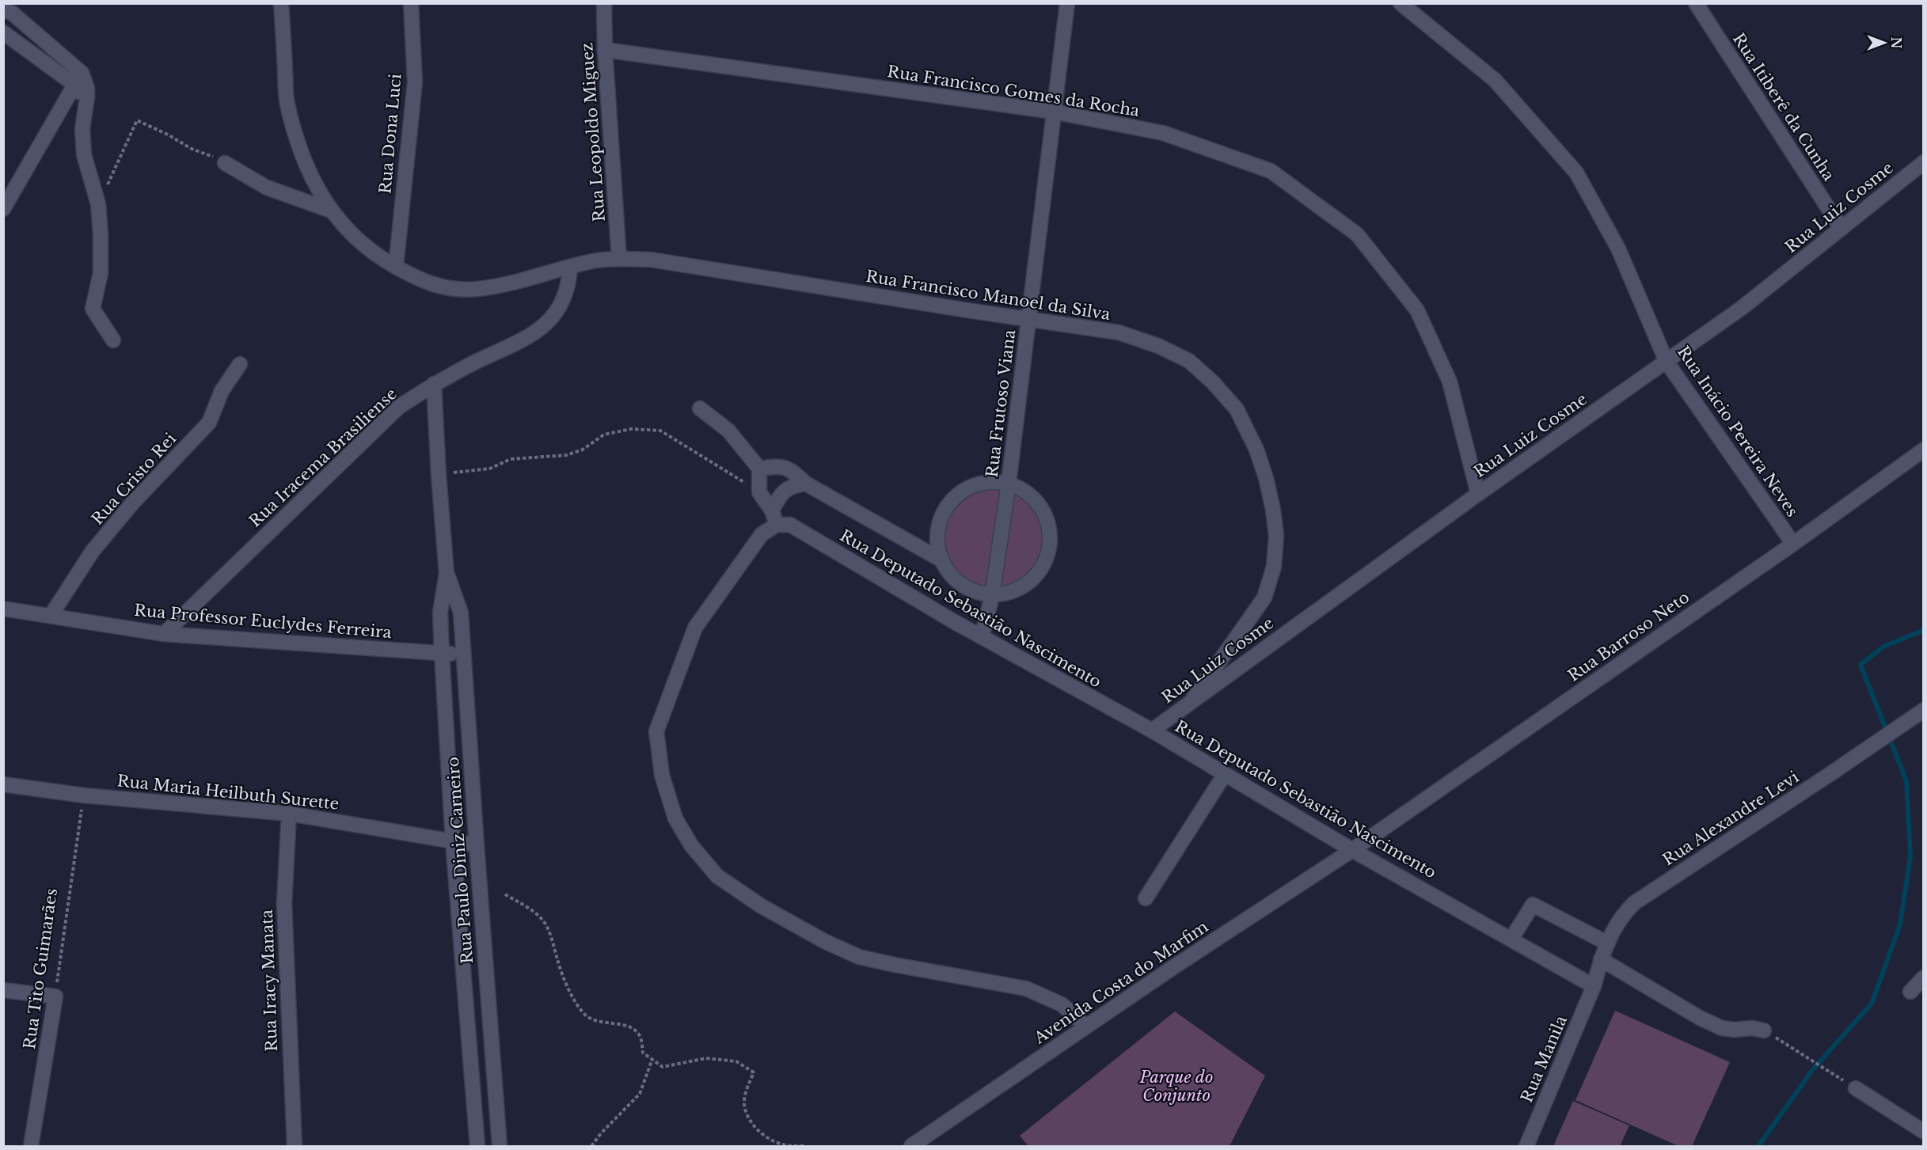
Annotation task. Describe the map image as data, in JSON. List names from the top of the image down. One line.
{"streets":{"street":["Rua Francisco Gomes da Rocha","Rua Itiberê da Cunha","Rua Leopoldo Miguez","Rua Dona Luci","Rua Luiz Cosme","Rua Francisco Manoel da Silva","Rua Frutoso Viana","Rua Inácio Pereira Neves","Rua Iracema Brasiliense","Rua Cristo Rei","Rua Deputado Sebastião Nascimento","Rua Professor Euclydes Ferreira","Rua Barroso Neto","Rua Maria Heilbuth Surette","Rua Alexandre Levi","Rua Paulo Diniz Carneiro","Rua Tito Guimarães","Rua Iracy Manata","Avenida Costa do Marfim","Rua Manila"]},"crossings":[["Rua Francisco Gomes da Rocha","Rua Leopoldo Miguez"],["Rua Francisco Gomes da Rocha","Rua Luiz Cosme"],["Rua Francisco Gomes da Rocha","Rua Frutoso Viana"],["Rua Itiberê da Cunha","Rua Luiz Cosme"],["Rua Leopoldo Miguez","Rua Francisco Manoel da Silva"],["Rua Dona Luci","Rua Francisco Manoel da Silva"],["Rua Luiz Cosme","Rua Francisco Manoel da Silva"],["Rua Luiz Cosme","Rua Inácio Pereira Neves"],["Rua Luiz Cosme","Rua Deputado Sebastião Nascimento"],["Rua Francisco Manoel da Silva","Rua Frutoso Viana"],["Rua Francisco Manoel da Silva","Rua Iracema Brasiliense"],["Rua Frutoso Viana","Rua Deputado Sebastião Nascimento"],["Rua Inácio Pereira Neves","Rua Barroso Neto"],["Rua Iracema Brasiliense","Rua Professor Euclydes Ferreira"],["Rua Iracema Brasiliense","Rua Paulo Diniz Carneiro"],["Rua Cristo Rei","Rua Professor Euclydes Ferreira"],["Rua Deputado Sebastião Nascimento","Rua Barroso Neto"],["Rua Deputado Sebastião Nascimento","Rua Alexandre Levi"],["Rua Deputado Sebastião Nascimento","Avenida Costa do Marfim"],["Rua Deputado Sebastião Nascimento","Rua Manila"],["Rua Professor Euclydes Ferreira","Rua Paulo Diniz Carneiro"],["Rua Barroso Neto","Avenida Costa do Marfim"],["Rua Maria Heilbuth Surette","Rua Paulo Diniz Carneiro"],["Rua Maria Heilbuth Surette","Rua Tito Guimarães"],["Rua Maria Heilbuth Surette","Rua Iracy Manata"],["Rua Alexandre Levi","Rua Manila"]],"parks":["Parque do Conjunto"],"north":"right"}
